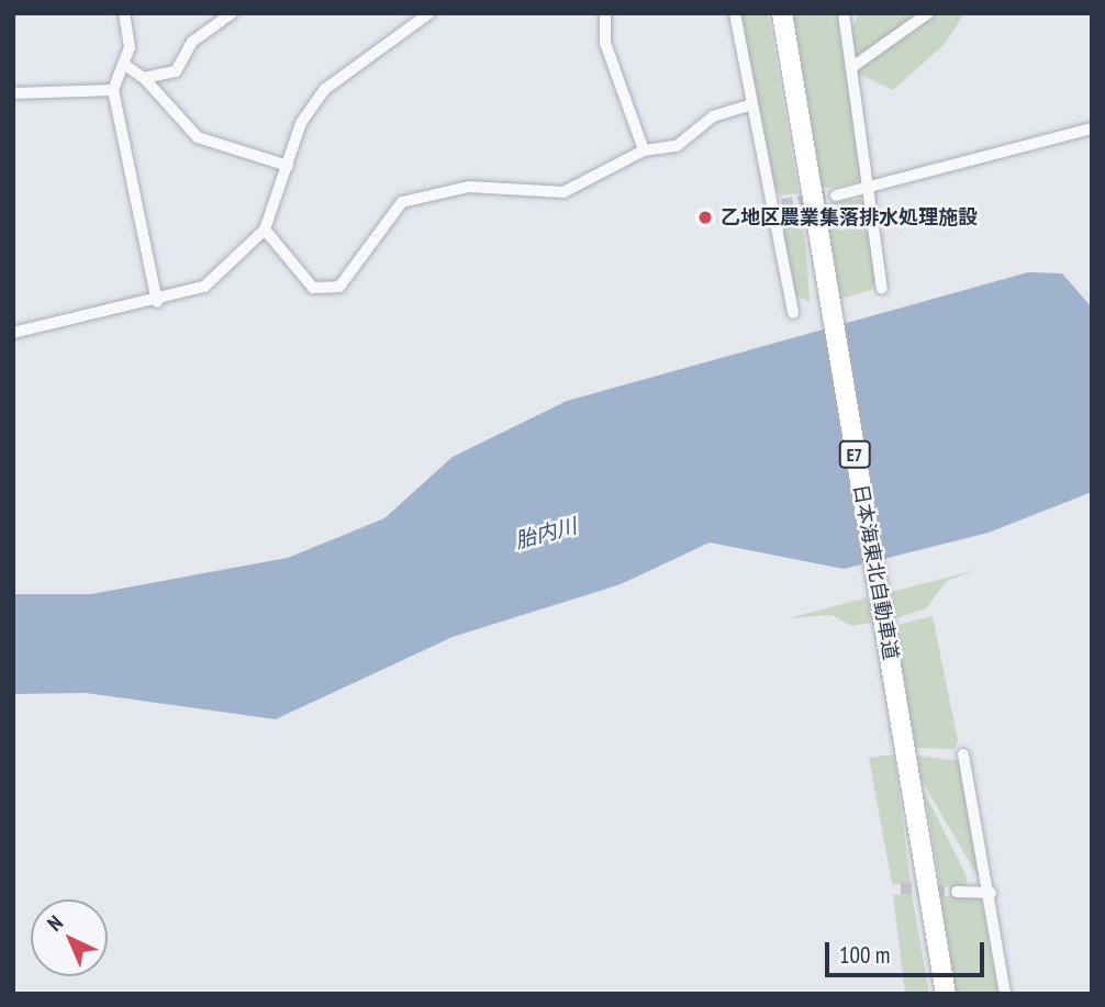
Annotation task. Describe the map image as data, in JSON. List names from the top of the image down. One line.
{"streets":{"highway":["E7","日本海東北自動車道"]},"water":["胎内川"],"places":["乙地区農業集落排水処理施設"],"scale_bar":"100 m","north":"top left"}
